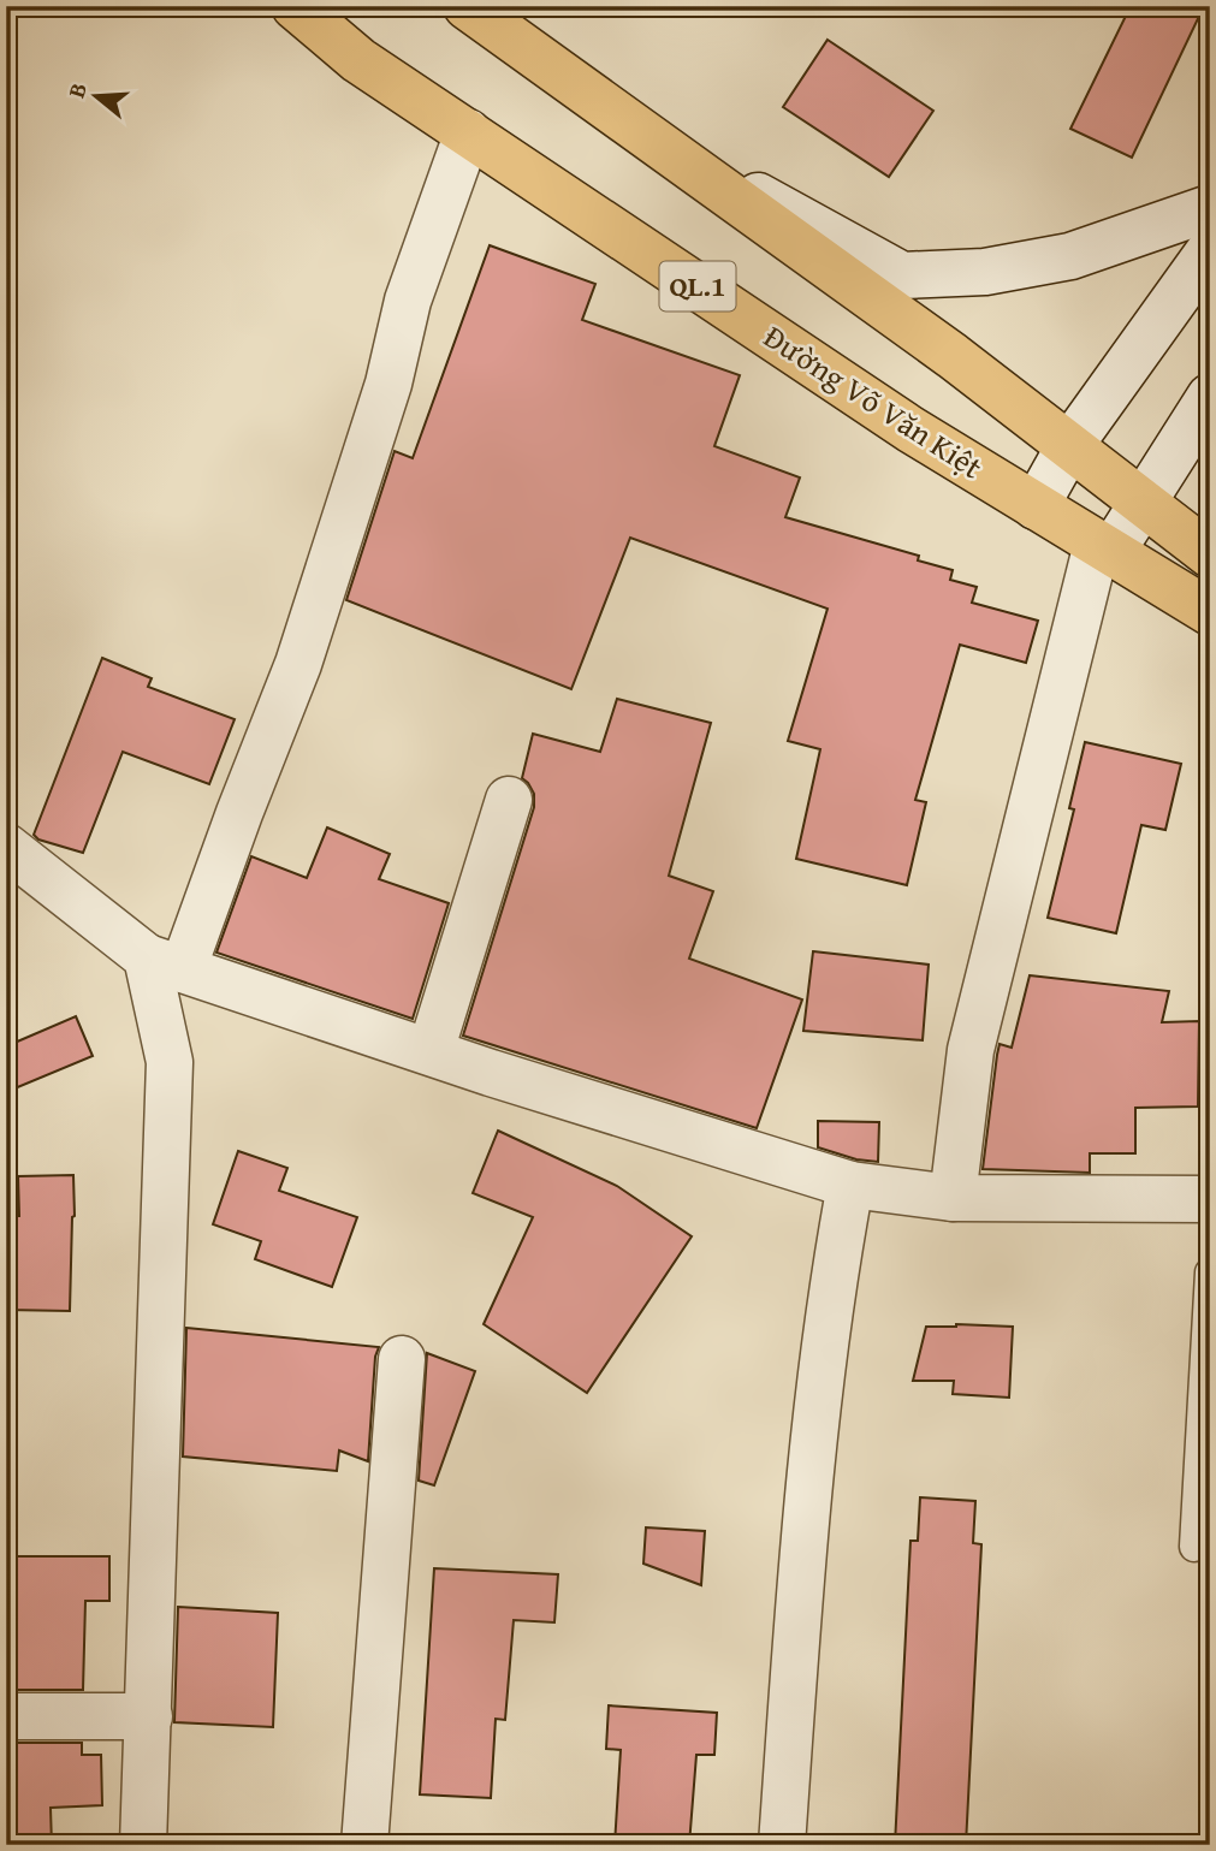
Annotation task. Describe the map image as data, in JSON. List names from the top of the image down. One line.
{"streets":{"highway":["QL.1","Đường Võ Văn Kiệt"]},"north":"left"}
